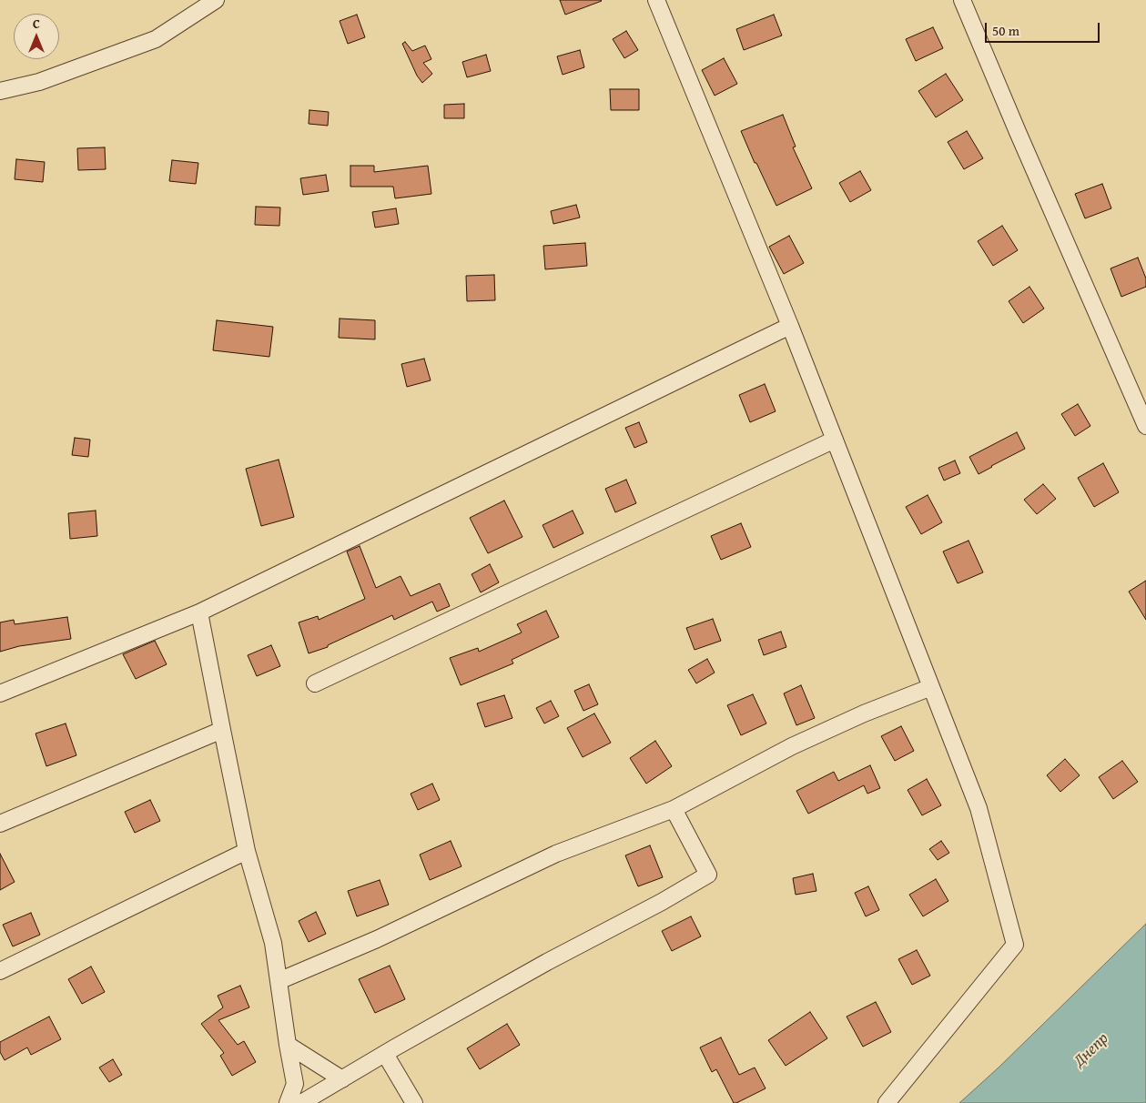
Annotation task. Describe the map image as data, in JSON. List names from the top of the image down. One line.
{"water":["Днепр"],"scale_bar":"50 m","north":"top"}
